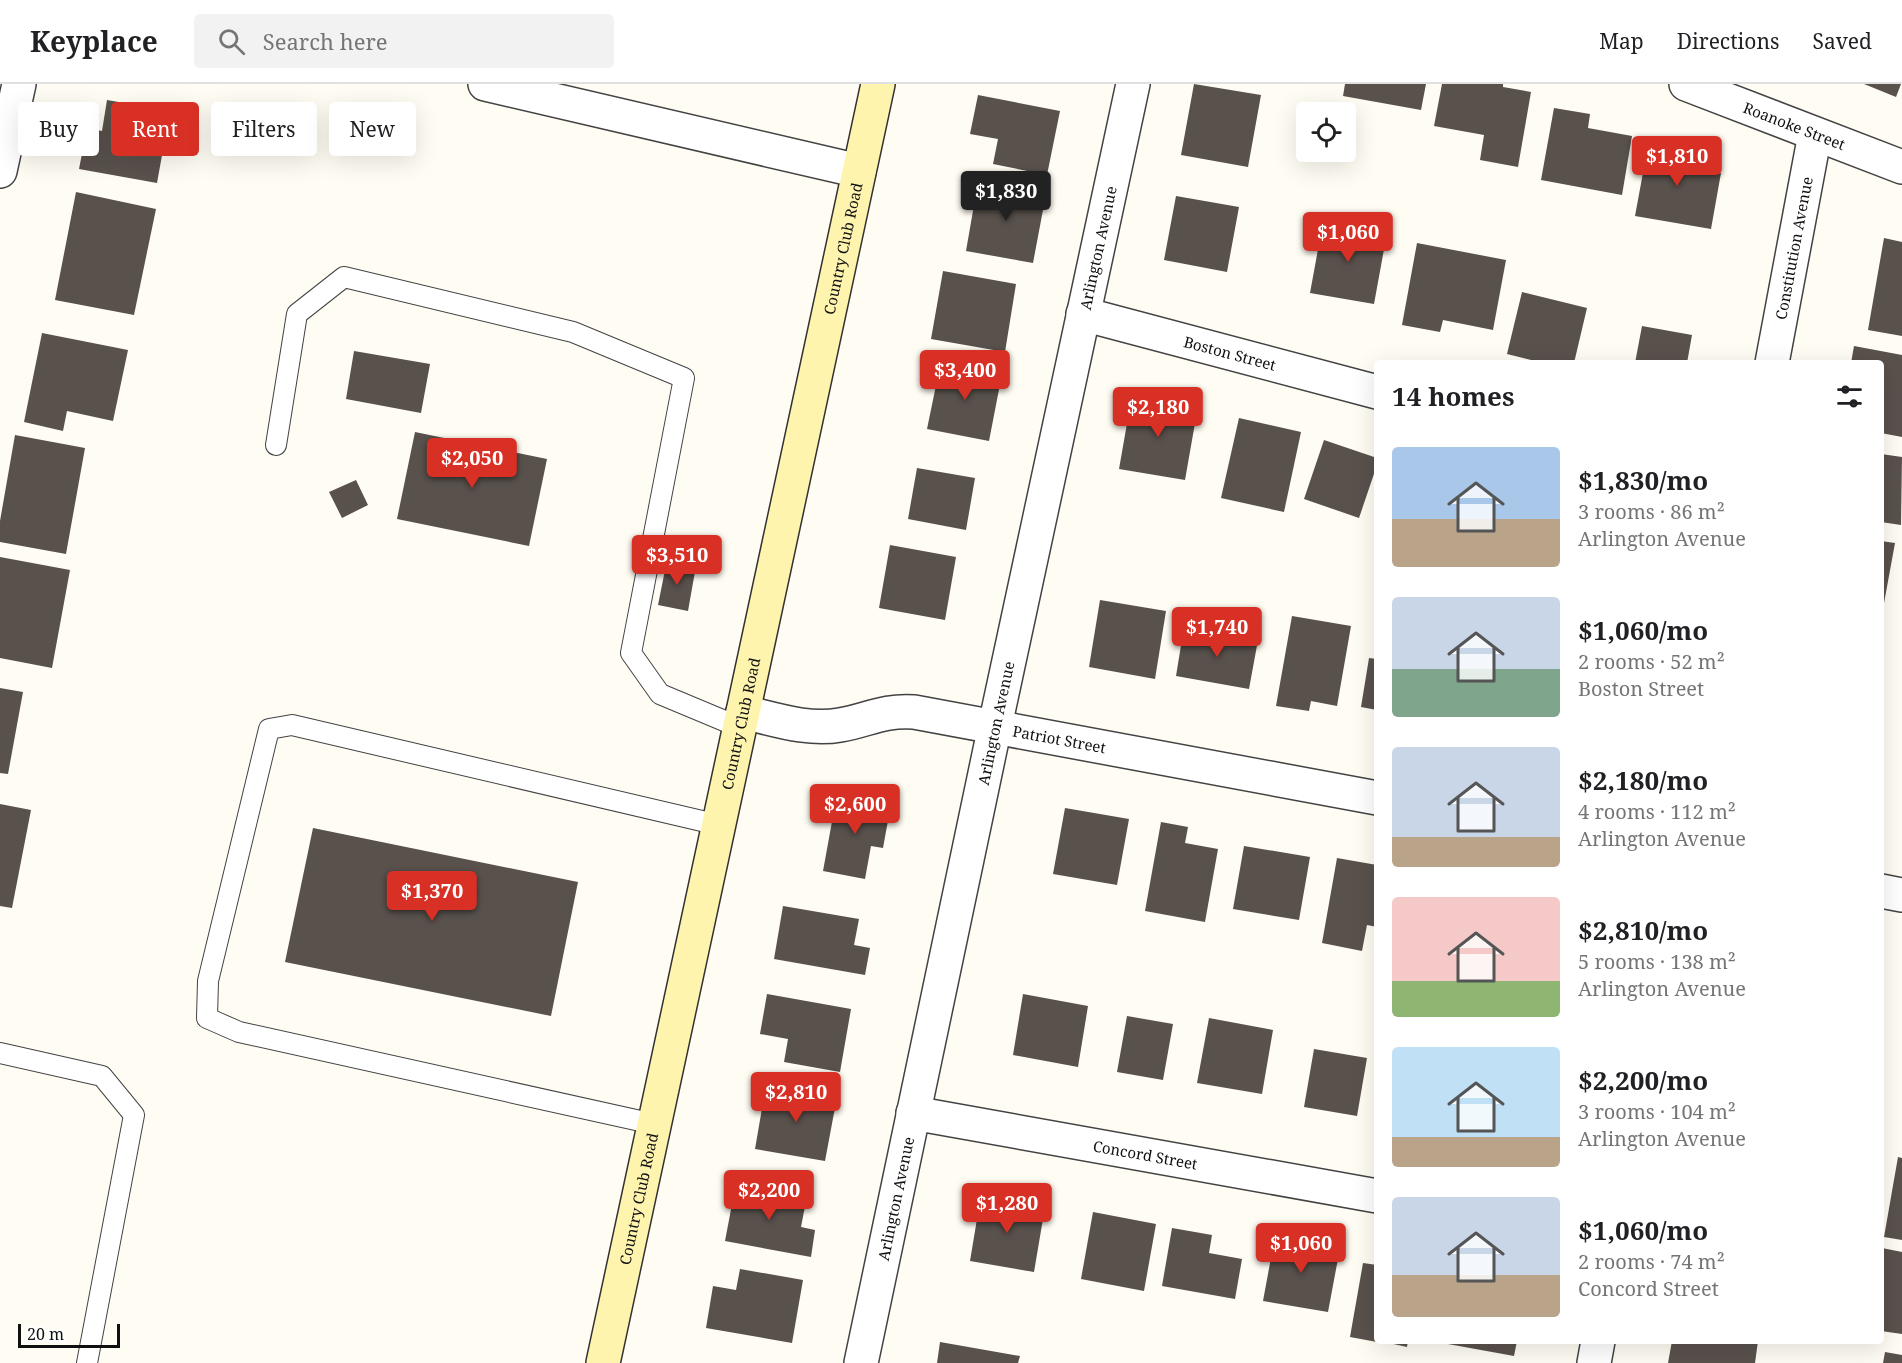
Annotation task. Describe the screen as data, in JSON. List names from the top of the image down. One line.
{"streets":{"street":["Roanoke Street","Country Club Road","Arlington Avenue","Constitution Avenue","Boston Street","Patriot Street","Concord Street"]},"crossings":[["Roanoke Street","Constitution Avenue"],["Country Club Road","Patriot Street"],["Arlington Avenue","Boston Street"],["Arlington Avenue","Patriot Street"],["Arlington Avenue","Concord Street"]],"scale_bar":"20 m","page":{"header":"Keyplace","search":"Search here","nav":["Map","Directions","Saved"],"chip":["Buy","Rent","Filters","New"],"price":["$1,810","$1,830","$1,060","$3,400","$2,180","$2,050","$3,510","$1,740","$2,600","$1,370","$2,810","$2,200","$1,280","$1,060"],"heading":"14 homes","list":[{"name":"$1,830/mo","note":"3 rooms · 86 m² · Arlington Avenue"},{"name":"$1,060/mo","note":"2 rooms · 52 m² · Boston Street"},{"name":"$2,180/mo","note":"4 rooms · 112 m² · Arlington Avenue"},{"name":"$2,810/mo","note":"5 rooms · 138 m² · Arlington Avenue"},{"name":"$2,200/mo","note":"3 rooms · 104 m² · Arlington Avenue"},{"name":"$1,060/mo","note":"2 rooms · 74 m² · Concord Street"}],"scale":"20 m"}}
